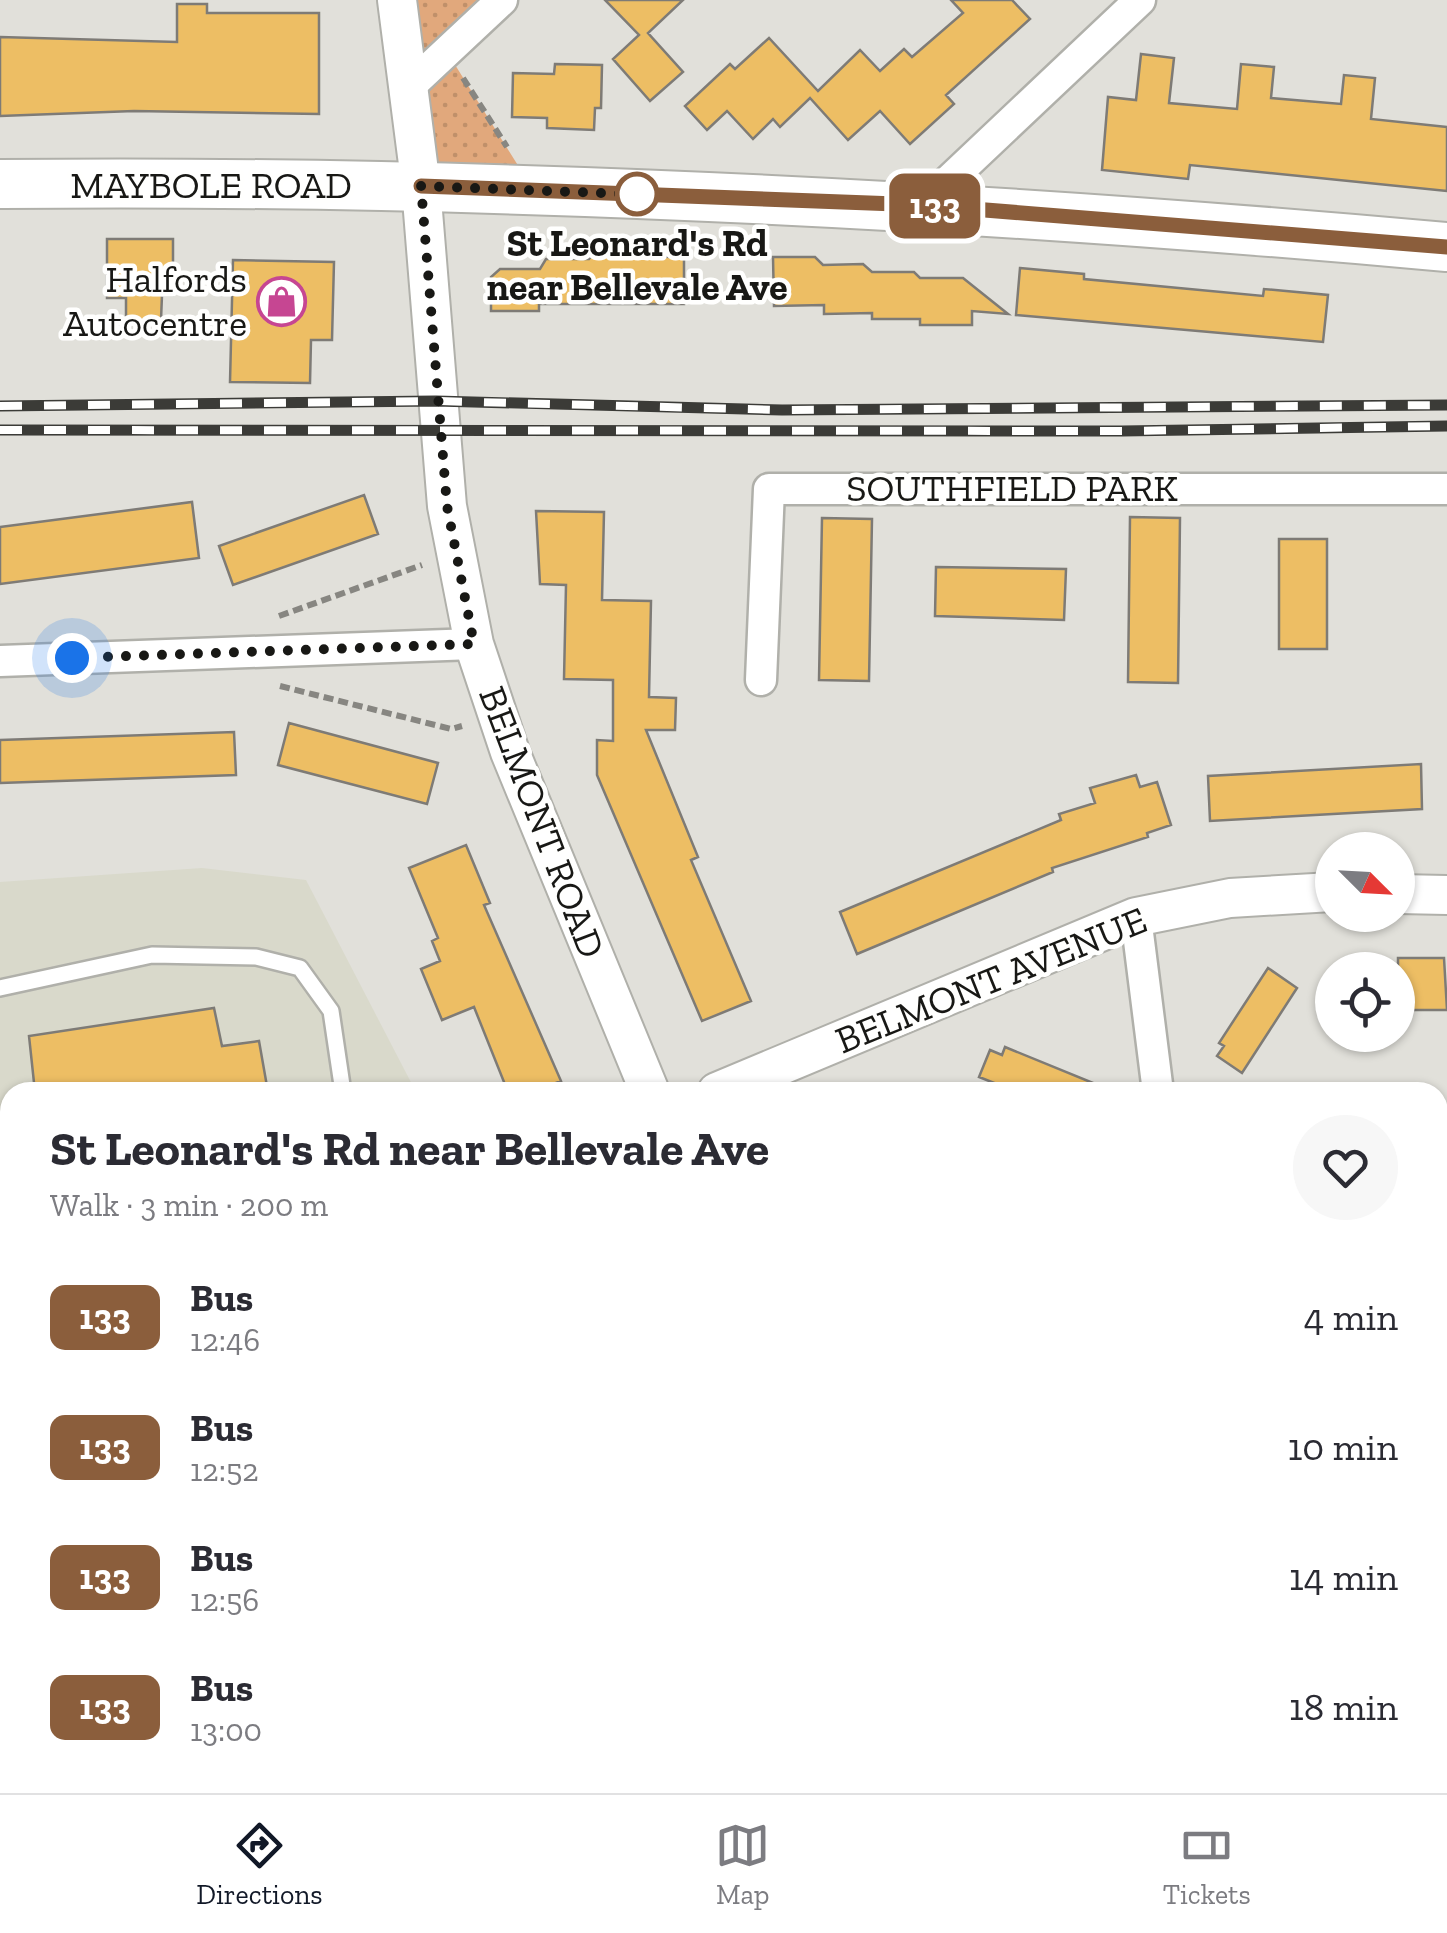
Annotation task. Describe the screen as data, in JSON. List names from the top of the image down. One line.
{"streets":{"main road":["MAYBOLE ROAD"],"street":["SOUTHFIELD PARK","BELMONT ROAD","BELMONT AVENUE"]},"crossings":[["MAYBOLE ROAD","BELMONT ROAD"]],"places":{"other":["St Leonard's Rd near Bellevale Ave"],"shop":["Halfords Autocentre"]},"lines":["bus line 133"],"north":"bottom right","page":{"on_map":"133","heading":["St Leonard's Rd near Bellevale Ave","Walk · 3 min · 200 m"],"list":[{"mark":"133","name":"Bus","note":"12:46","value":"4 min"},{"mark":"133","name":"Bus","note":"12:52","value":"10 min"},{"mark":"133","name":"Bus","note":"12:56","value":"14 min"},{"mark":"133","name":"Bus","note":"13:00","value":"18 min"}],"tabs":["Directions","Map","Tickets"]}}
